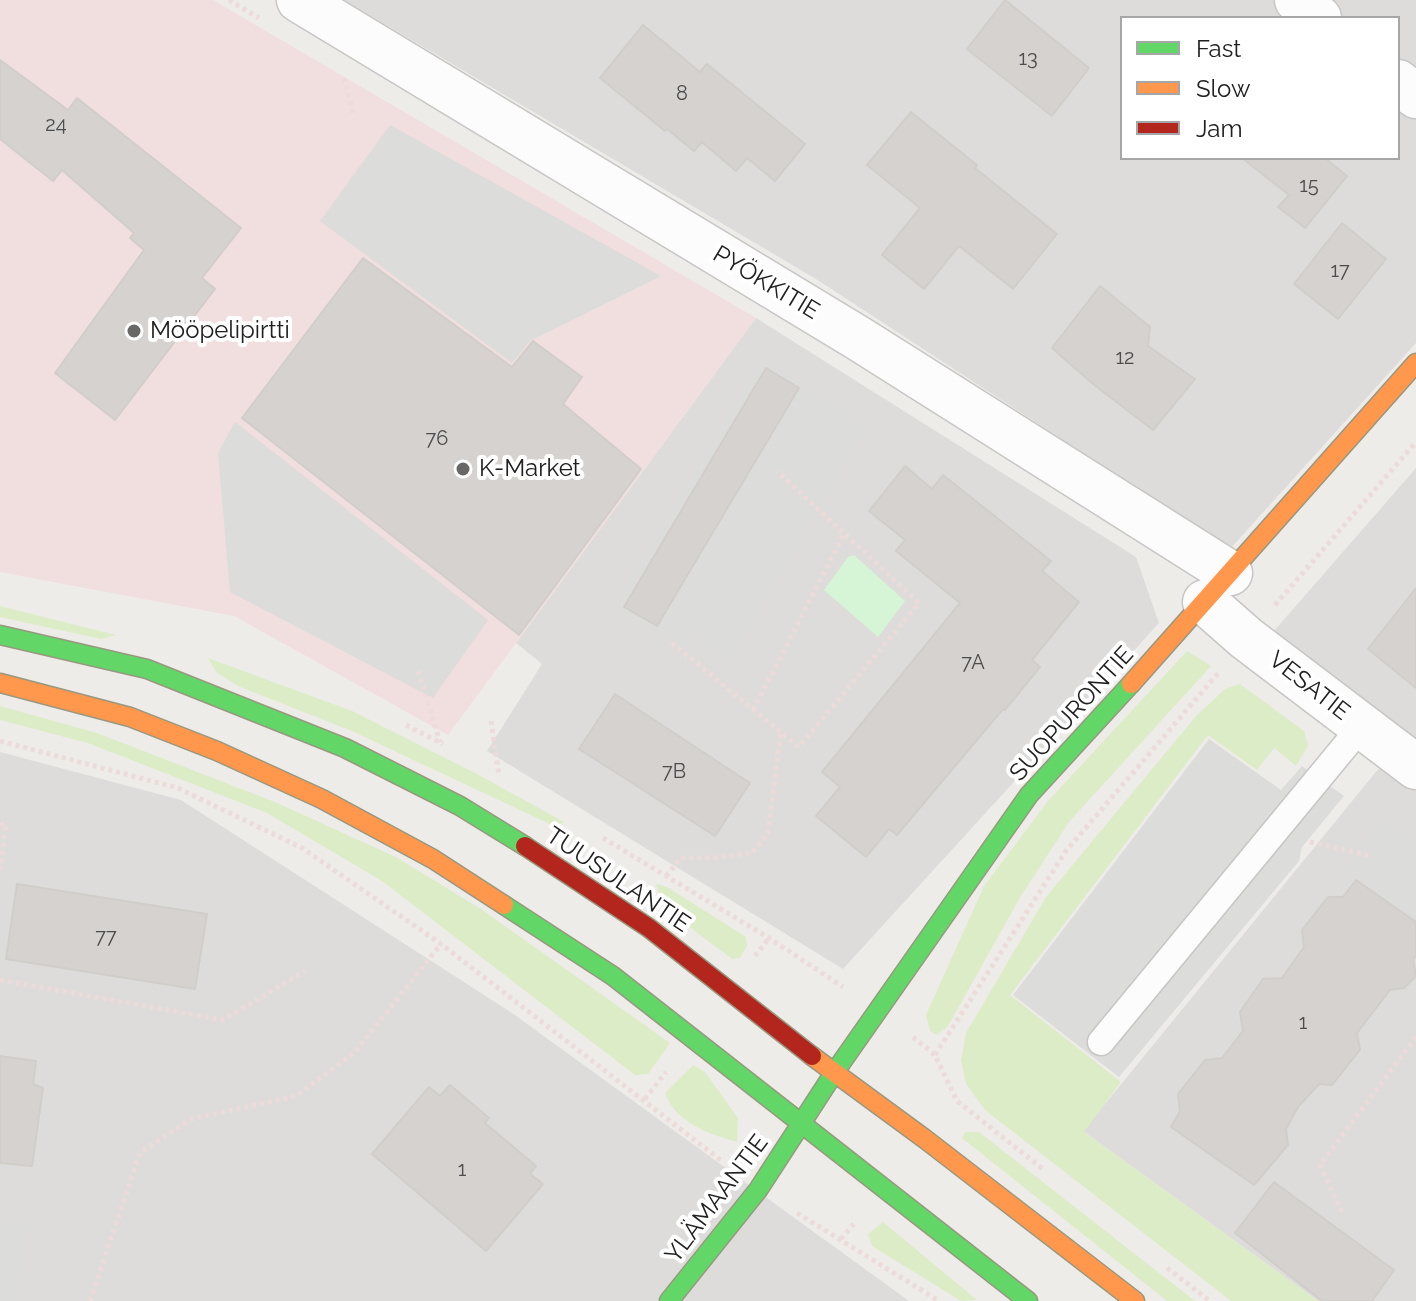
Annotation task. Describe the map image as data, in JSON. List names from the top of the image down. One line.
{"streets":{"main road":["SUOPURONTIE","TUUSULANTIE","YLÄMAANTIE"],"street":["PYÖKKITIE","VESATIE"]},"crossings":[["PYÖKKITIE","VESATIE"],["PYÖKKITIE","SUOPURONTIE"],["VESATIE","SUOPURONTIE"],["SUOPURONTIE","TUUSULANTIE"],["SUOPURONTIE","YLÄMAANTIE"]],"places":["Mööpelipirtti","K-Market"],"house_numbers":["13","8","24","15","17","12","76","7A","7B","77","1","1"],"legend":["Fast","Slow","Jam"]}
